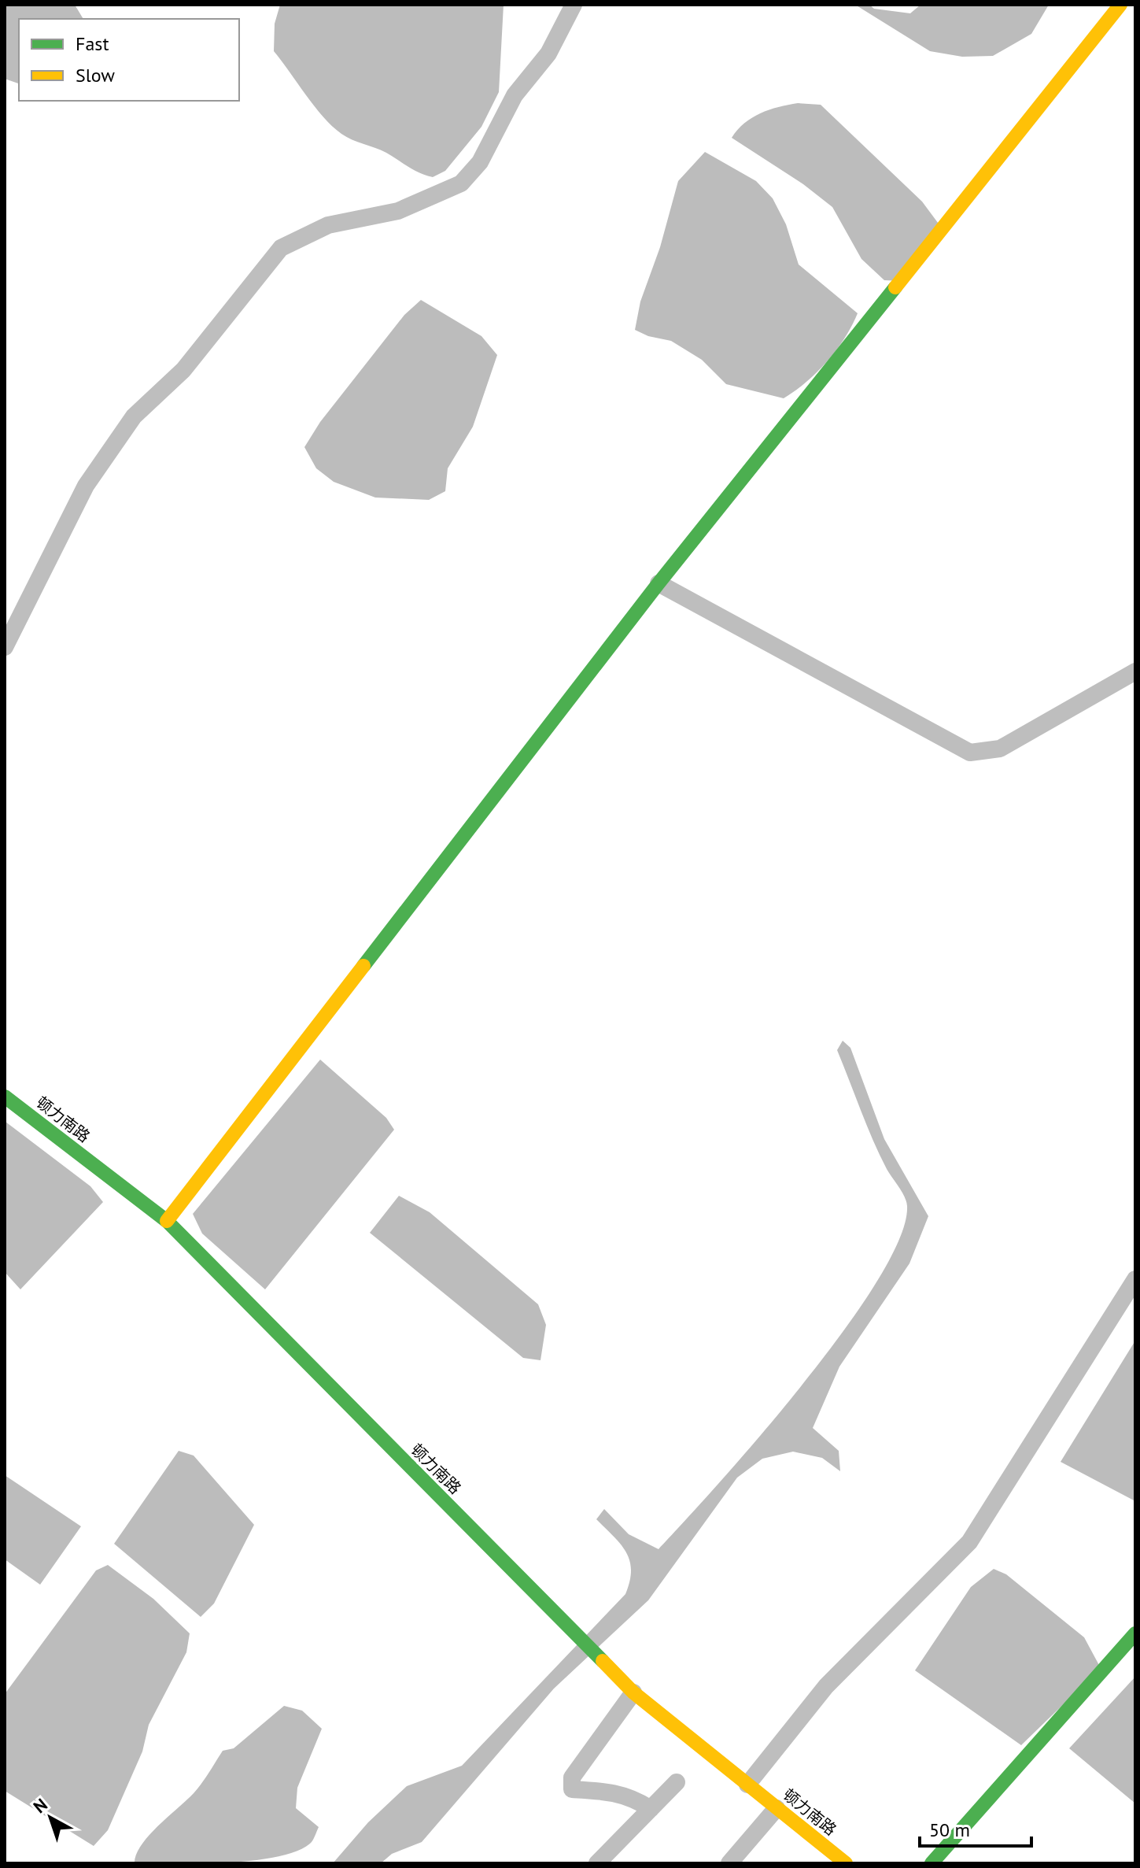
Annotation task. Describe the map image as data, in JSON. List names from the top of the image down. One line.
{"streets":{"street":["顿力南路"]},"legend":["Fast","Slow"],"scale_bar":"50 m","north":"top left"}
